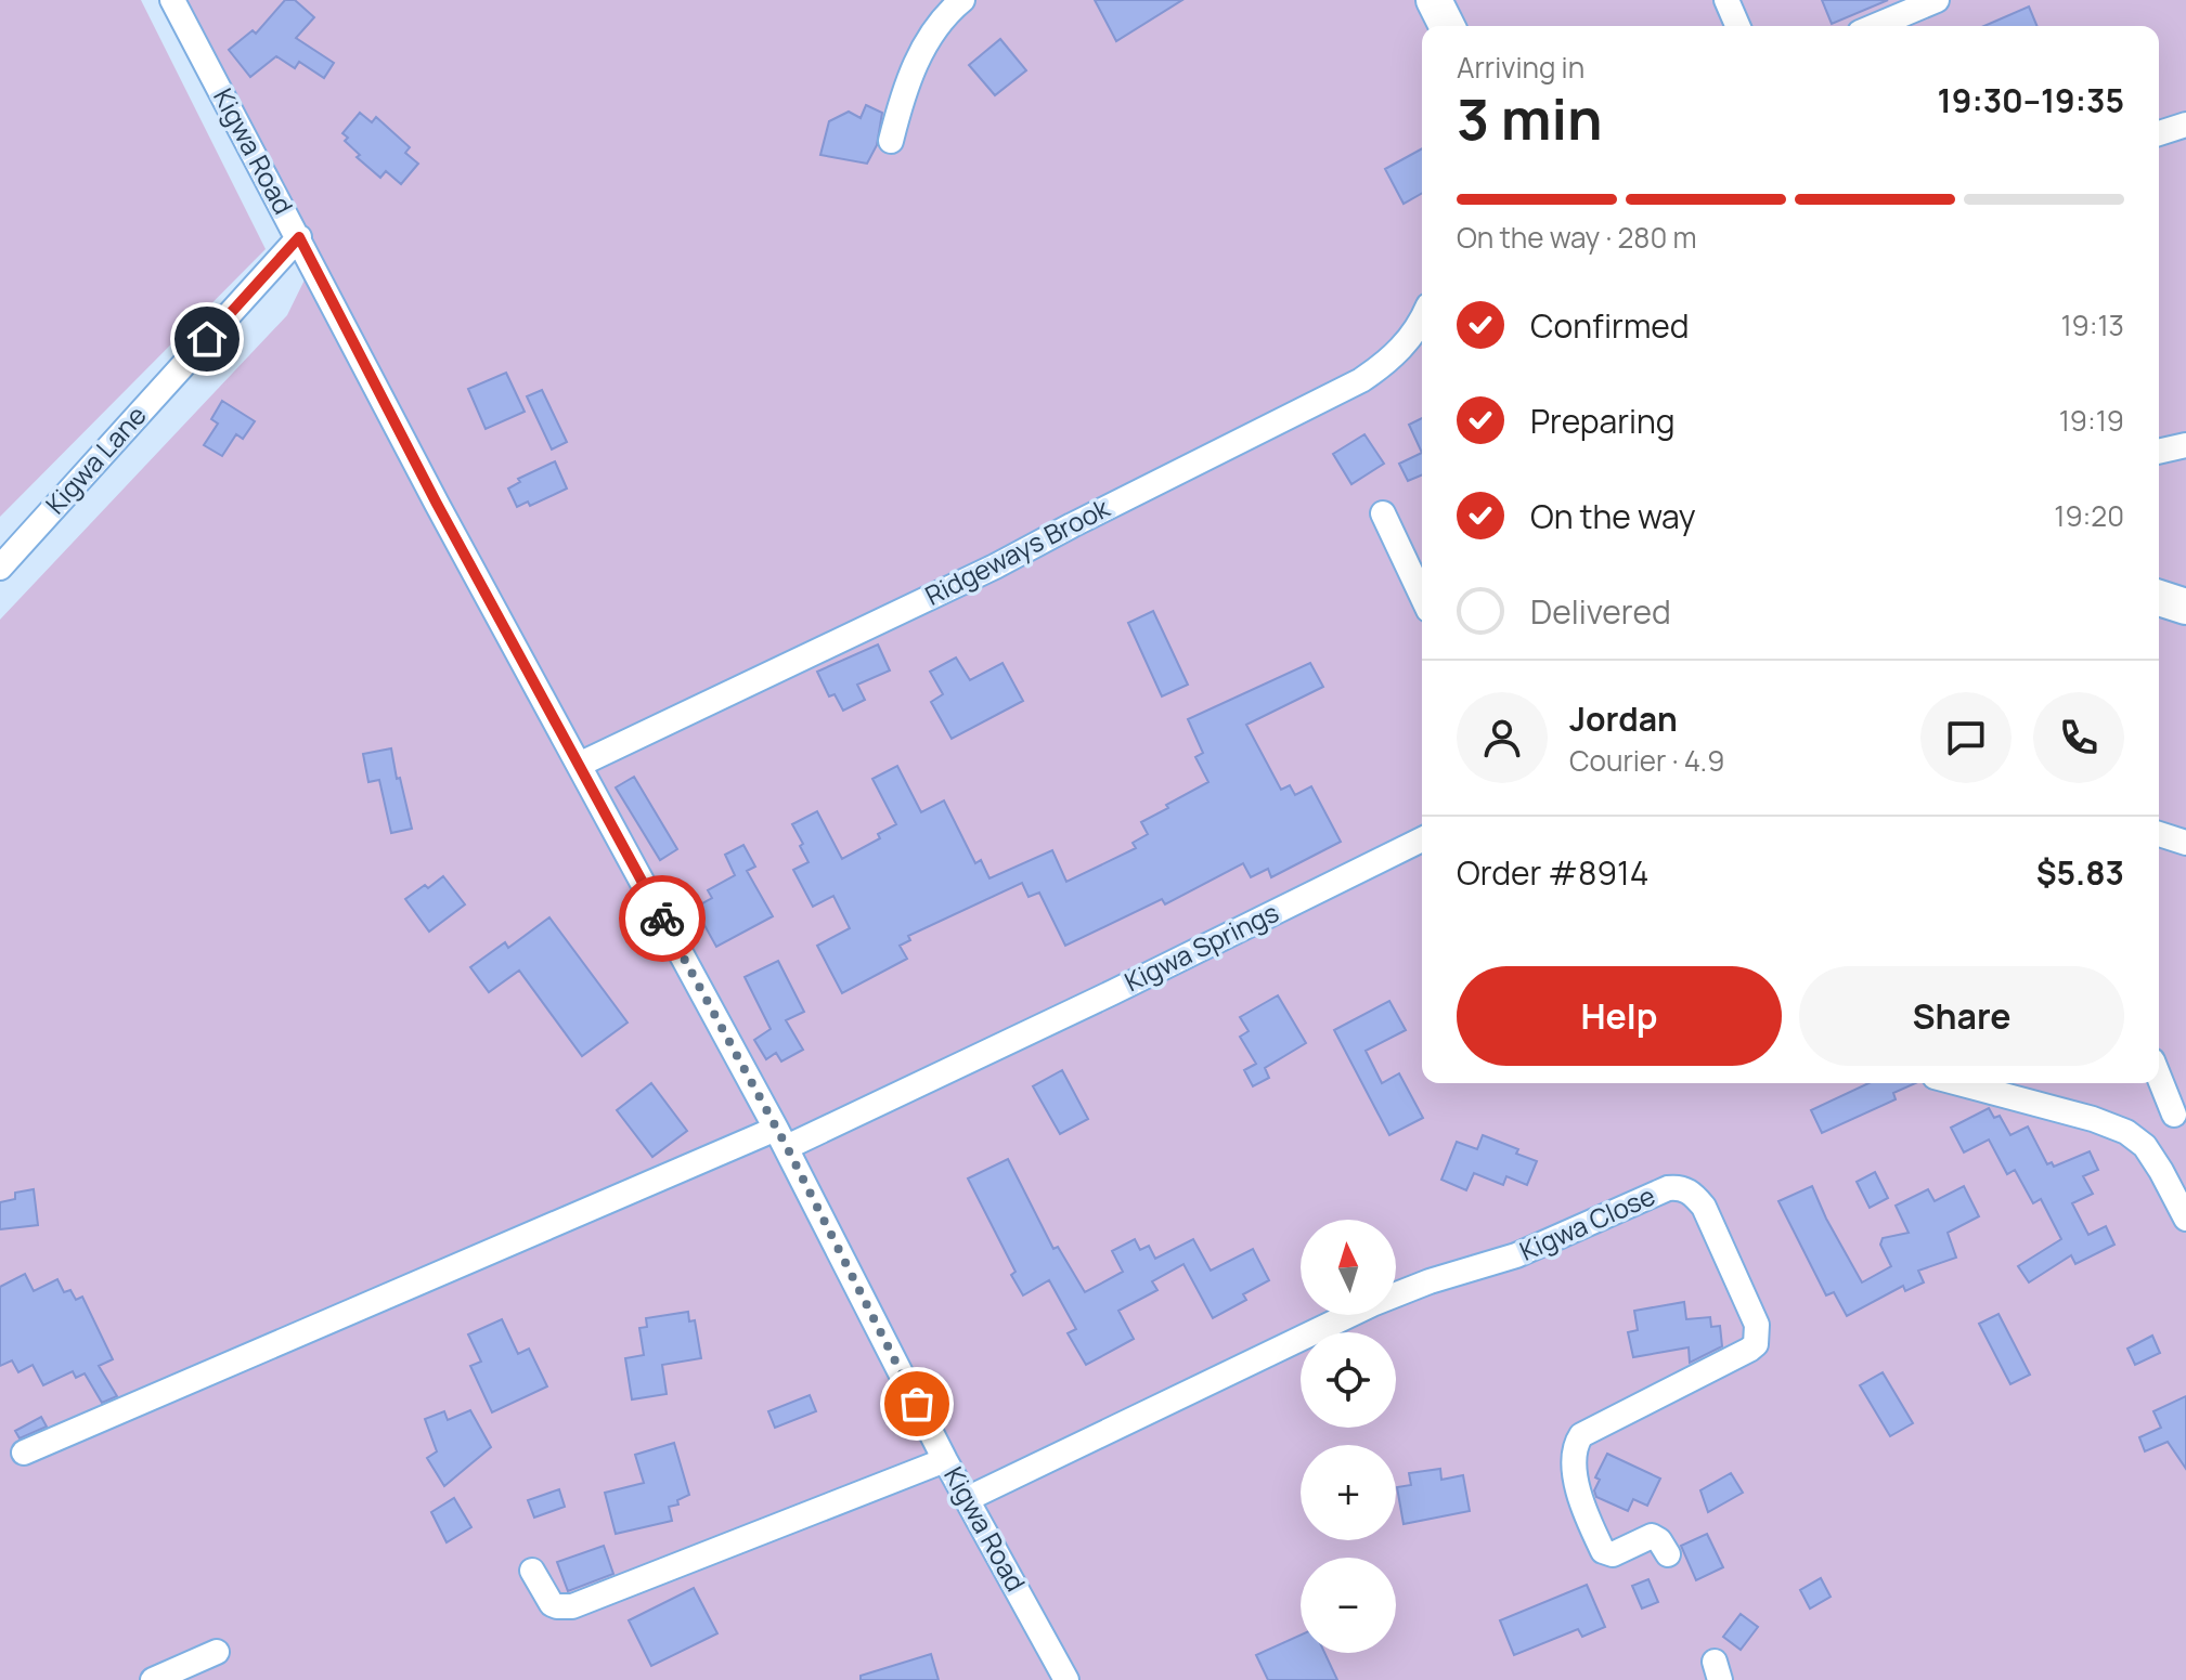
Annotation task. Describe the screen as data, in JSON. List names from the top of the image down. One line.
{"streets":{"street":["Kigwa Road","Kigwa Lane","Ridgeways Brook","Kigwa Springs","Kigwa Close"]},"crossings":[["Kigwa Road","Kigwa Lane"],["Kigwa Road","Ridgeways Brook"],["Kigwa Road","Kigwa Springs"],["Kigwa Road","Kigwa Close"]],"north":"top","page":{"heading":["3 min","Arriving in","19:30–19:35"],"panel":["Jordan","Courier · 4.9","Order #8914","$5.83"],"bar":"On the way · 280 m","list":[["Confirmed","19:13"],["Preparing","19:19"],["On the way","19:20"],"Delivered"],"buttons":["Help","Share"],"map_buttons":["+","−"]}}
